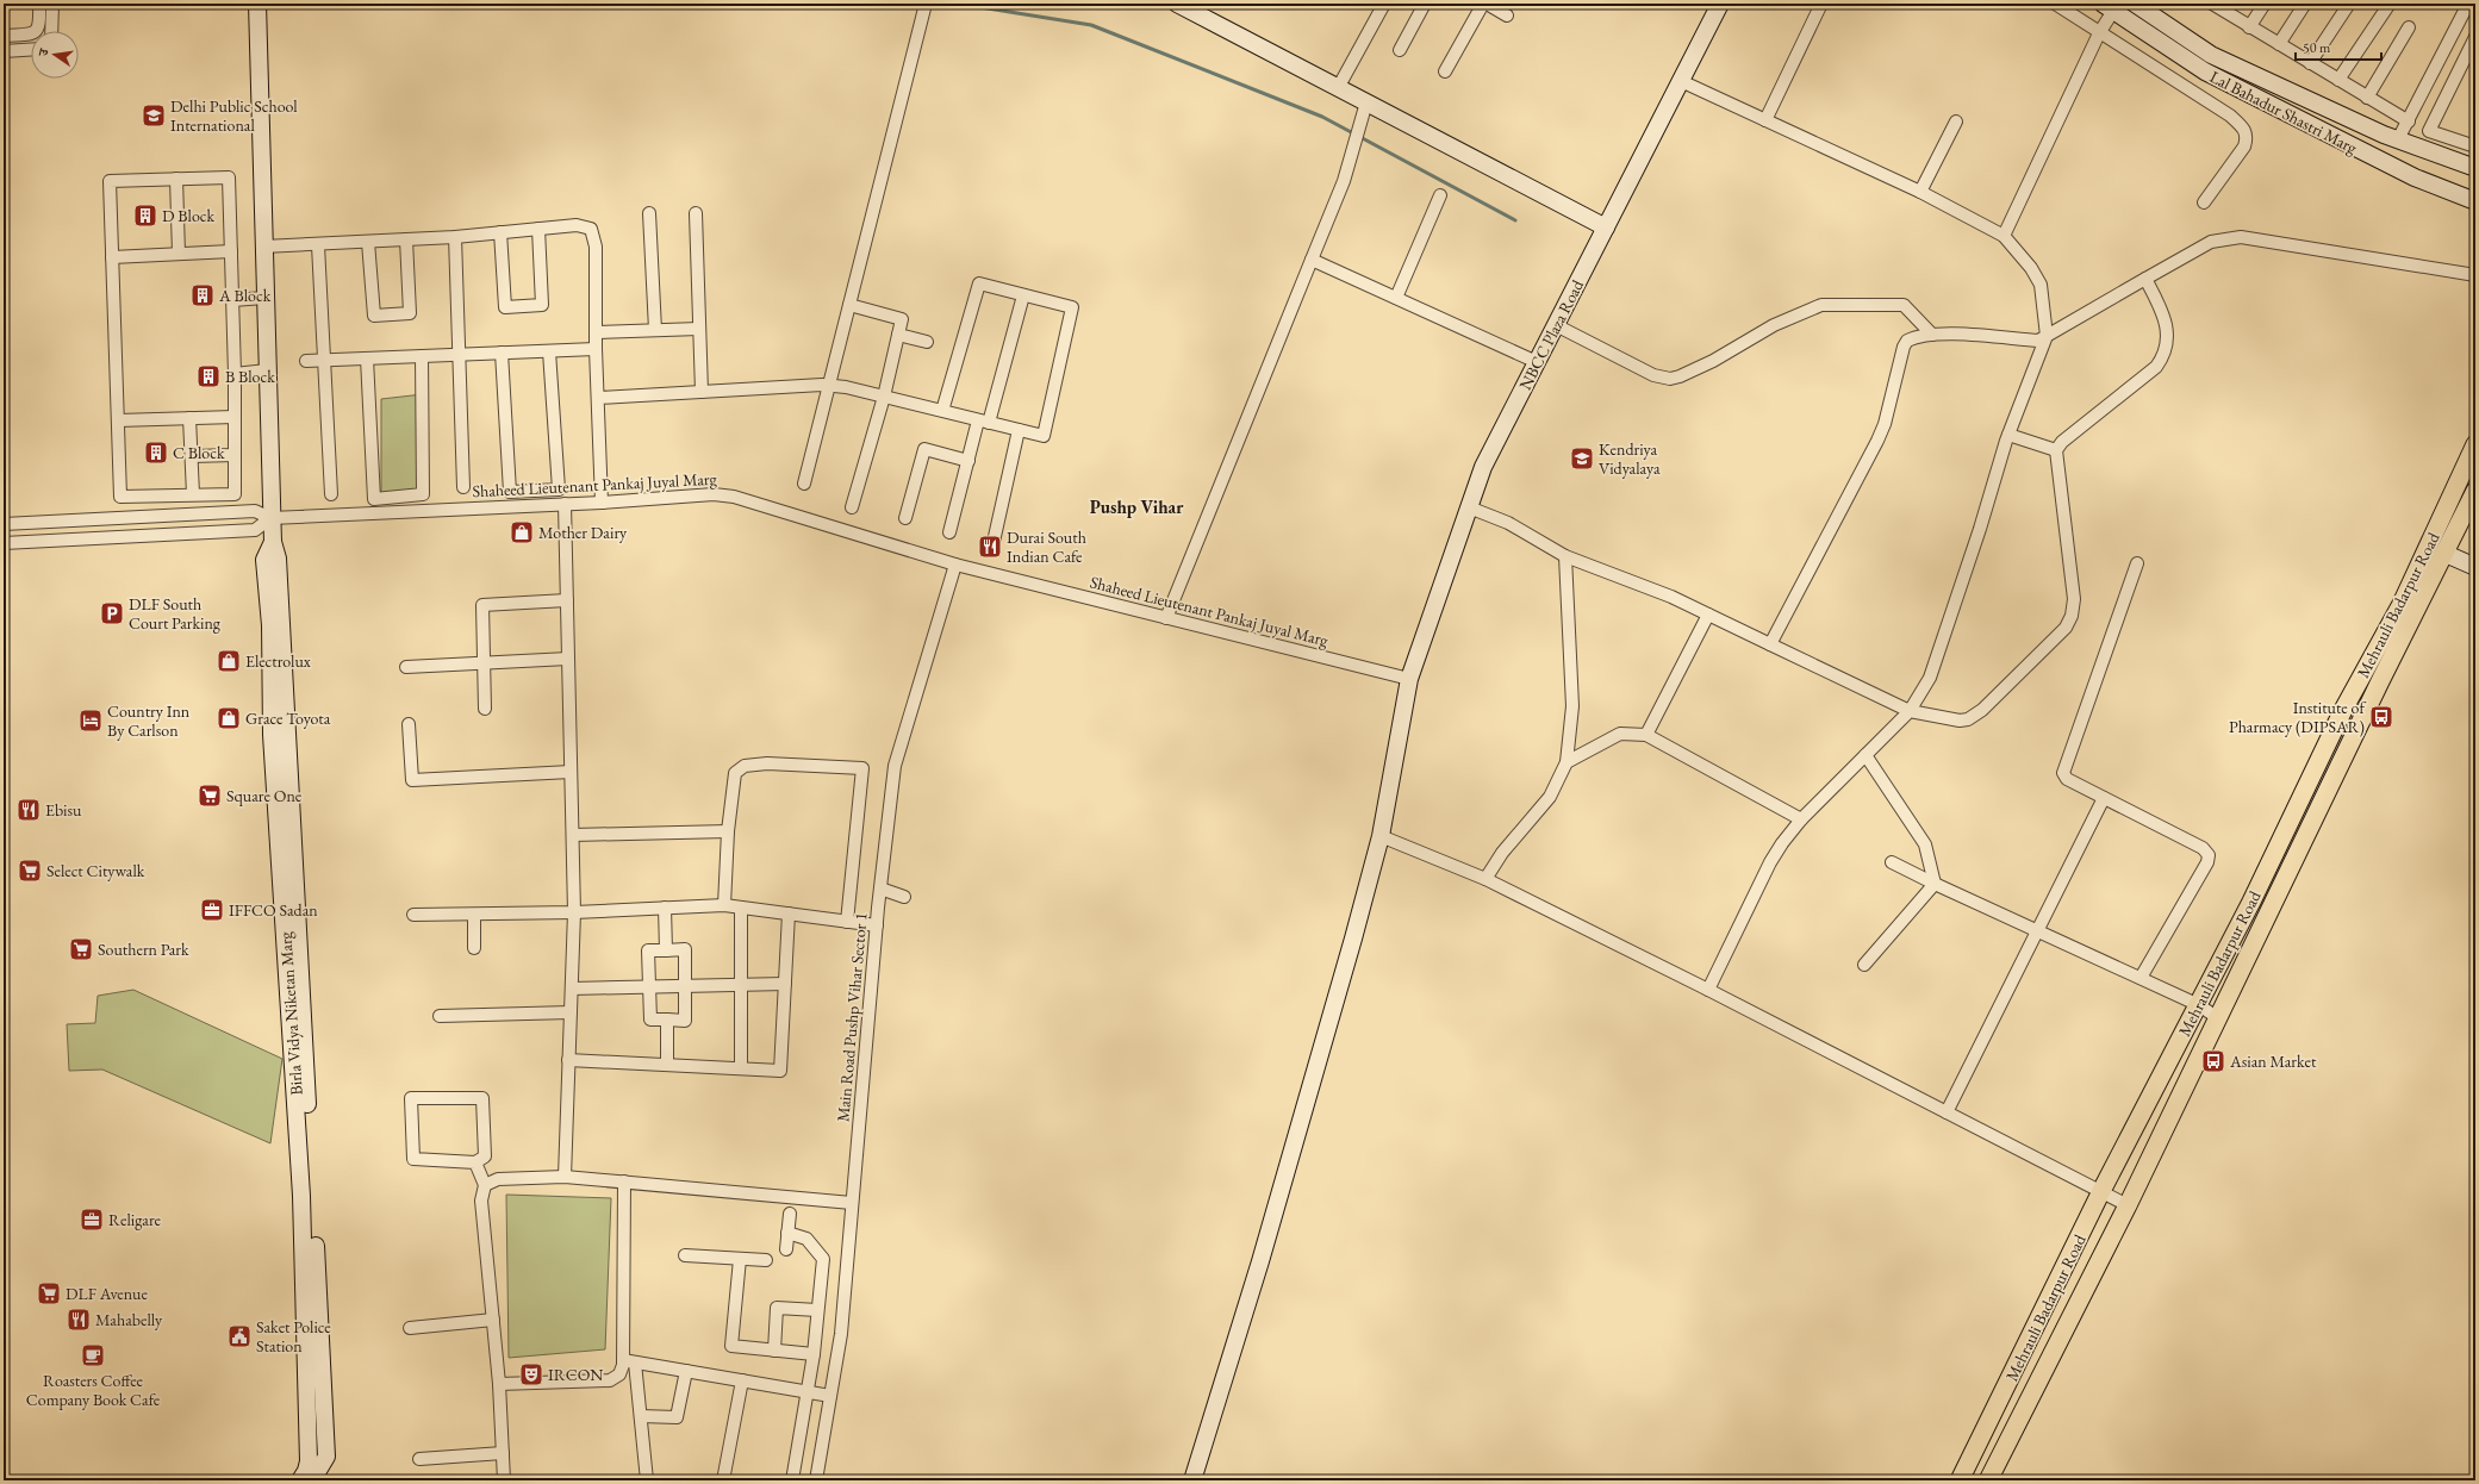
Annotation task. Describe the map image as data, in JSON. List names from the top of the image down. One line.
{"streets":{"main road":["Mehrauli Badarpur Road"],"street":["Lal Bahadur Shastri Marg","NBCC Plaza Road","Shaheed Lieutenant Pankaj Juyal Marg","Birla Vidya Niketan Marg","Main Road Pushp Vihar Sector 1"]},"crossings":[["NBCC Plaza Road","Shaheed Lieutenant Pankaj Juyal Marg"],["Shaheed Lieutenant Pankaj Juyal Marg","Birla Vidya Niketan Marg"],["Shaheed Lieutenant Pankaj Juyal Marg","Main Road Pushp Vihar Sector 1"]],"districts":["Pushp Vihar"],"places":{"school or university":["Delhi Public School International","Kendriya Vidyalaya"],"building":["D Block","A Block","B Block","C Block"],"shop":["Mother Dairy","Electrolux","Grace Toyota"],"restaurant":["Durai South Indian Cafe","Ebisu","Mahabelly"],"parking":["DLF South Court Parking"],"bus stop":["Institute of Pharmacy (DIPSAR)","Asian Market"],"hotel":["Country Inn By Carlson"],"supermarket":["Square One","Select Citywalk","Southern Park","DLF Avenue"],"office":["IFFCO Sadan","Religare"],"public building":["Saket Police Station"],"cafe":["Roasters Coffee Company Book Cafe"],"theatre":["IRCON"]},"scale_bar":"50 m","north":"left"}
